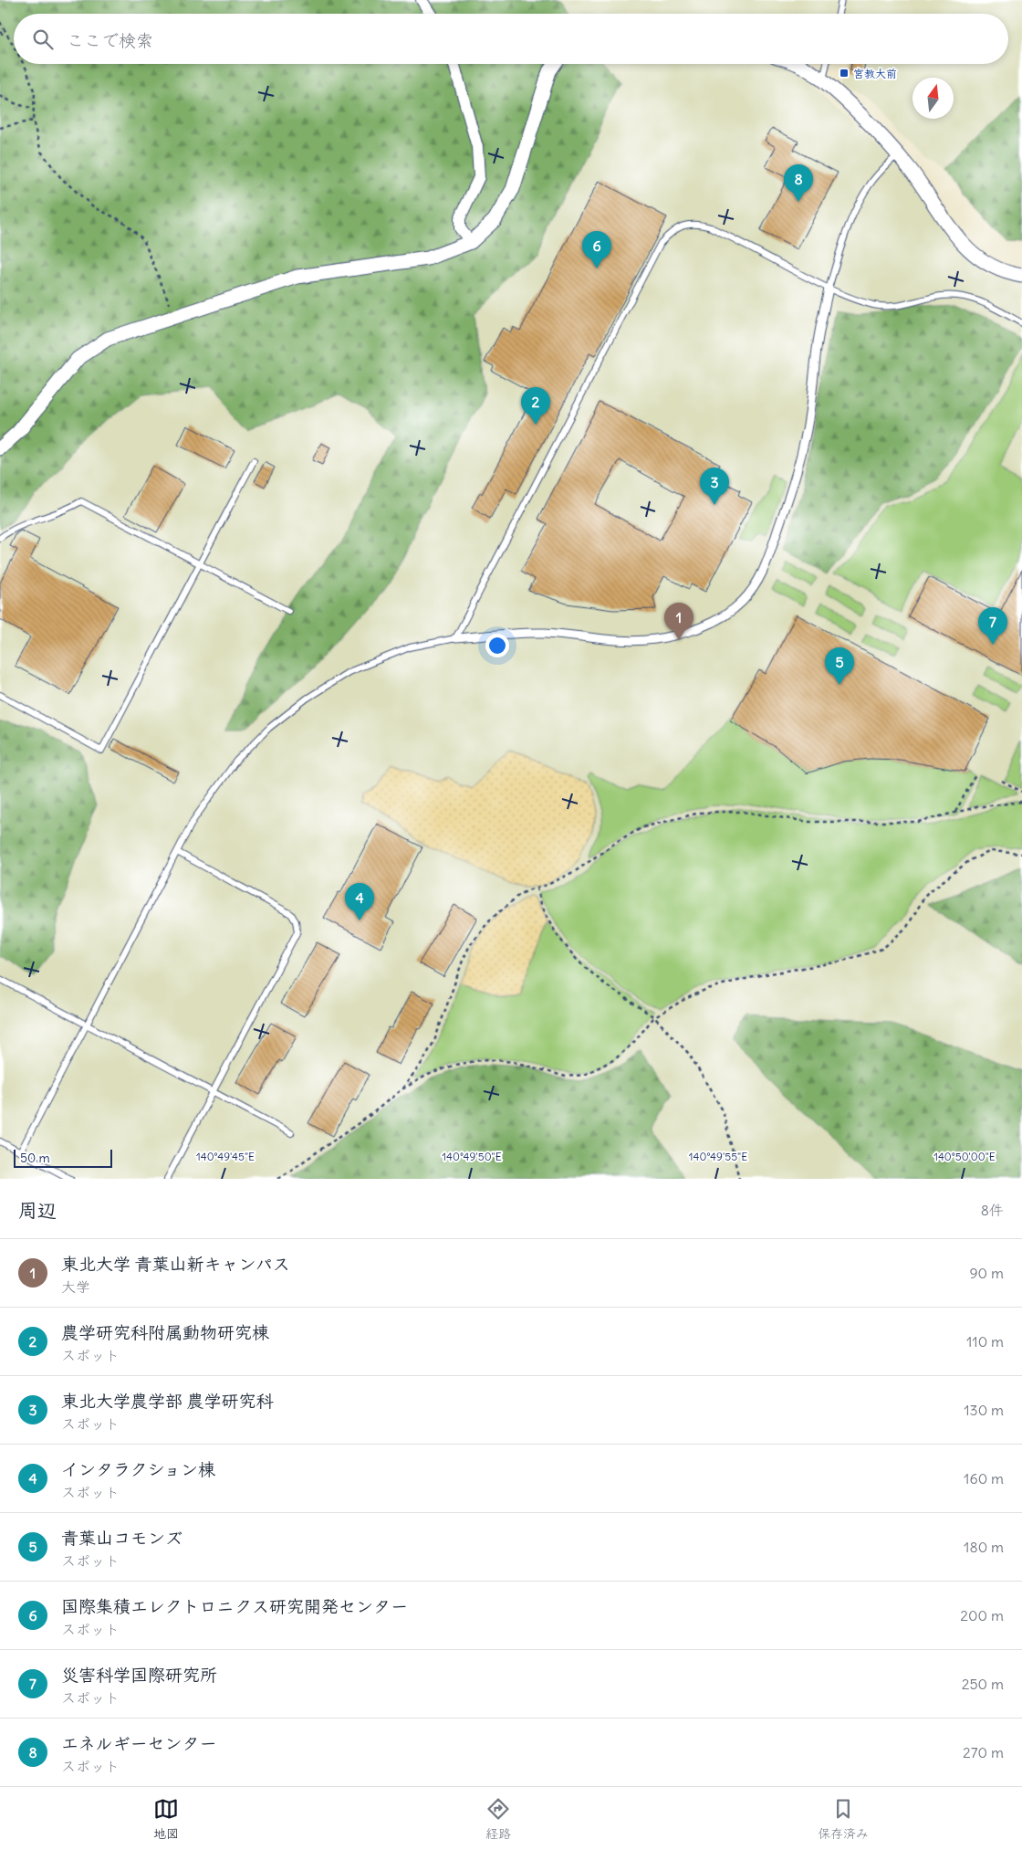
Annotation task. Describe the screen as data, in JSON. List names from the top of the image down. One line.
{"places":{"transit":["宮教大前"]},"scale_bar":"50 m","north":"top","page":{"search":"ここで検索","pins":["8","6","2","3","1","7","5","4"],"scale":"50 m","heading":["周辺","8件"],"list":[{"mark":"1","name":"東北大学 青葉山新キャンパス","note":"大学","value":"90 m"},{"mark":"2","name":"農学研究科附属動物研究棟","note":"スポット","value":"110 m"},{"mark":"3","name":"東北大学農学部 農学研究科","note":"スポット","value":"130 m"},{"mark":"4","name":"インタラクション棟","note":"スポット","value":"160 m"},{"mark":"5","name":"青葉山コモンズ","note":"スポット","value":"180 m"},{"mark":"6","name":"国際集積エレクトロニクス研究開発センター","note":"スポット","value":"200 m"},{"mark":"7","name":"災害科学国際研究所","note":"スポット","value":"250 m"},{"mark":"8","name":"エネルギーセンター","note":"スポット","value":"270 m"}],"nav":["地図","経路","保存済み"]},"coordinates":["140°49'45\"E","140°49'50\"E","140°49'55\"E","140°50'00\"E"]}
